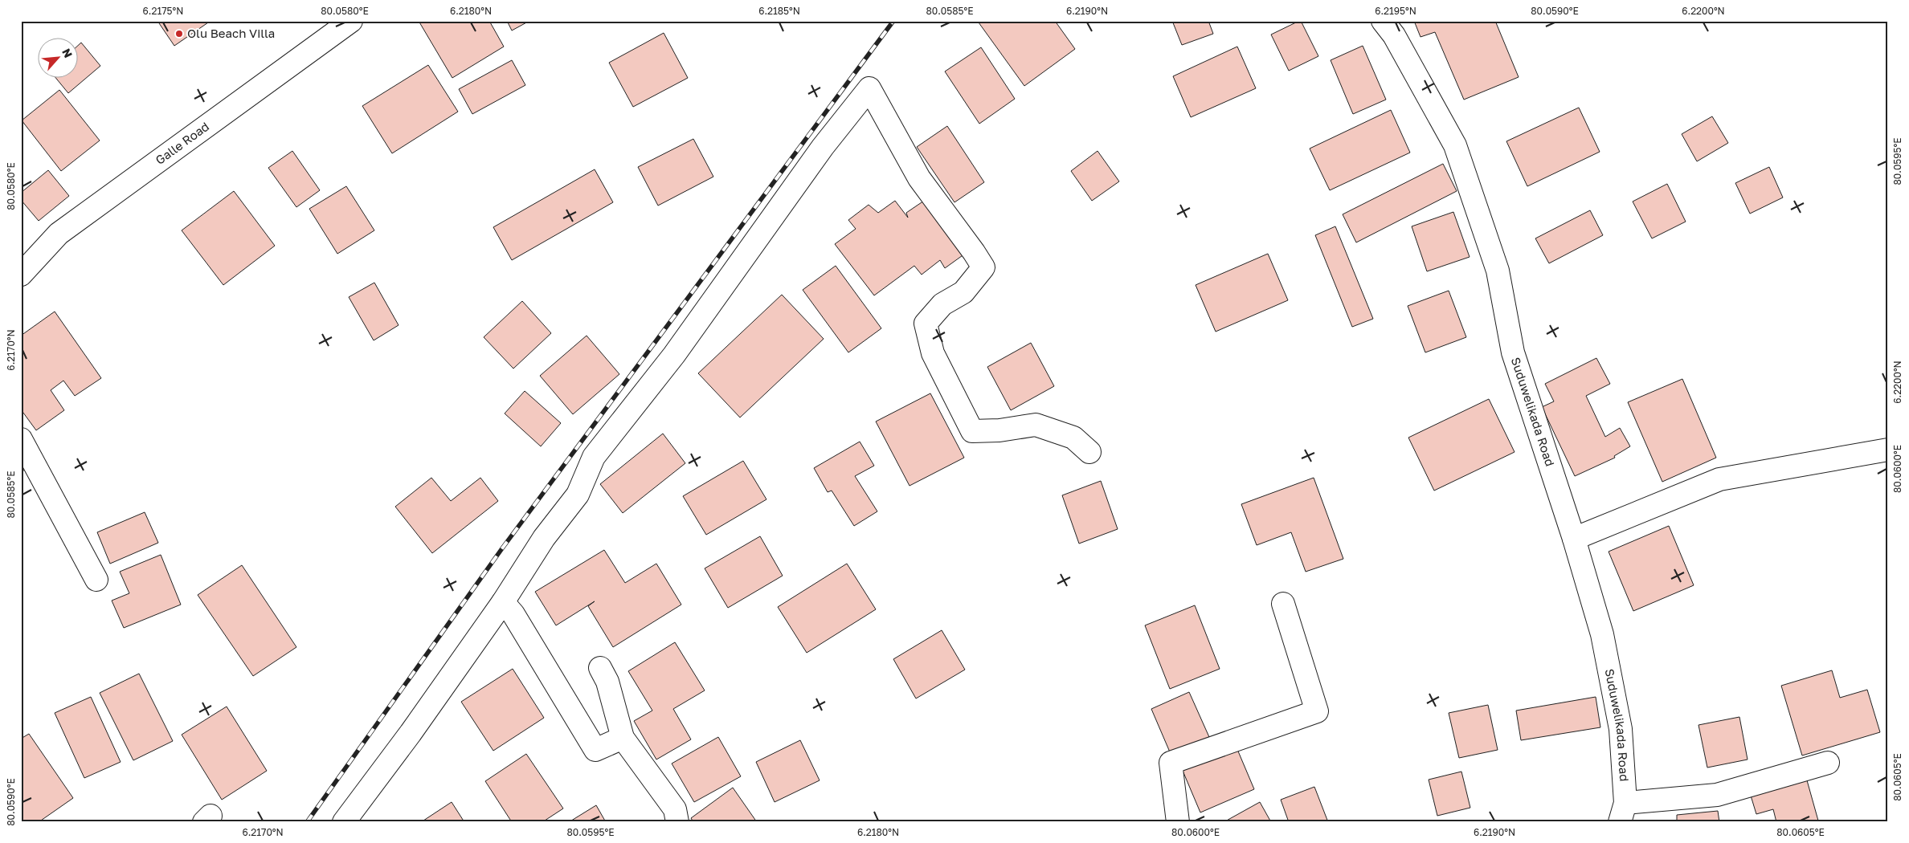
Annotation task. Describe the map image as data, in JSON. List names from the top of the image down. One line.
{"streets":{"main road":["Galle Road","Suduwelikada Road"]},"places":["Olu Beach Villa"],"north":"top right","coordinates":["6.2175°N","80.0580°E","6.2180°N","6.2185°N","80.0585°E","6.2190°N","6.2195°N","80.0590°E","6.2200°N","80.0595°E","6.2170°N","80.0600°E","80.0605°E"]}
